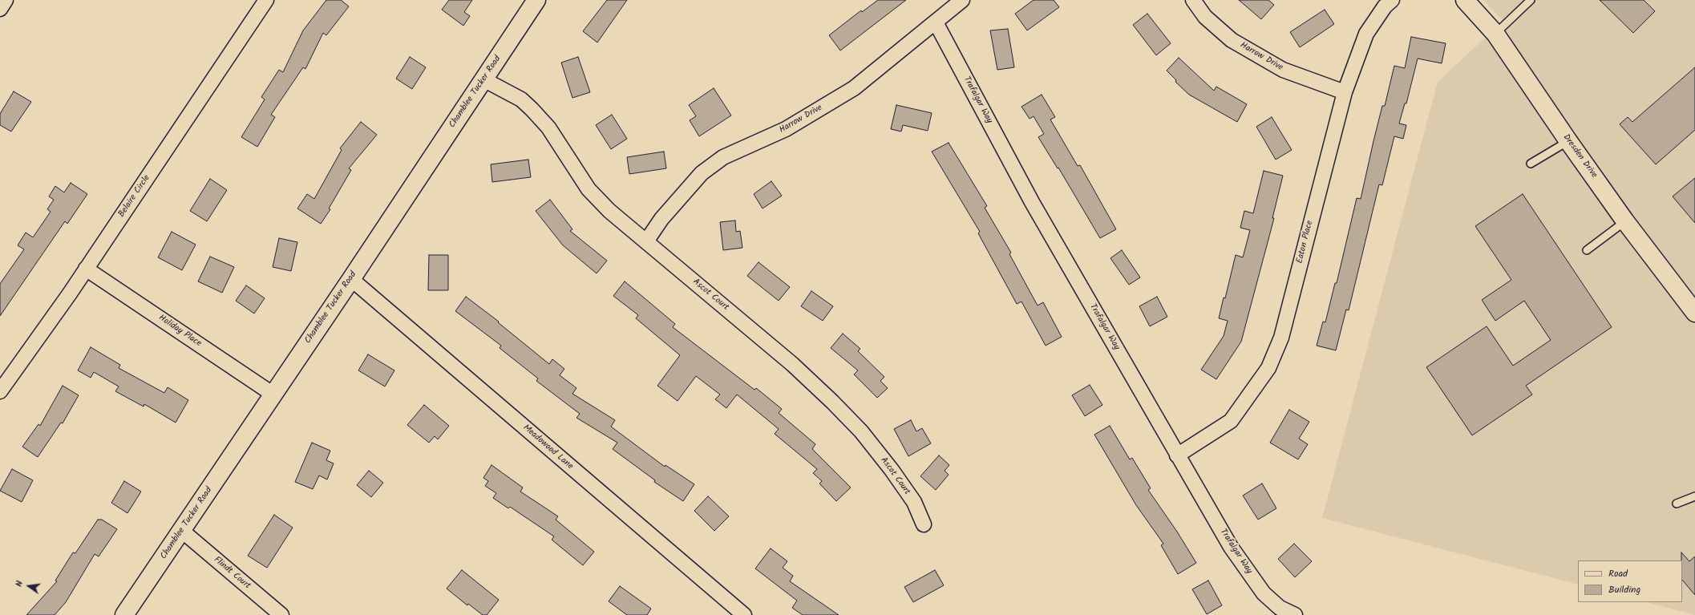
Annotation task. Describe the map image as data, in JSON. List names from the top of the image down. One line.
{"streets":{"main road":["Chamblee Tucker Road","Dresden Drive"],"street":["Harrow Drive","Trafalgar Way","Belaire Circle","Eaton Place","Ascot Court","Holiday Place","Meadowood Lane","Flindt Court"]},"crossings":[["Harrow Drive","Trafalgar Way"],["Harrow Drive","Eaton Place"],["Harrow Drive","Ascot Court"],["Chamblee Tucker Road","Ascot Court"],["Chamblee Tucker Road","Holiday Place"],["Chamblee Tucker Road","Meadowood Lane"],["Chamblee Tucker Road","Flindt Court"],["Trafalgar Way","Eaton Place"],["Belaire Circle","Holiday Place"]],"legend":["Road","Building"],"north":"left"}
